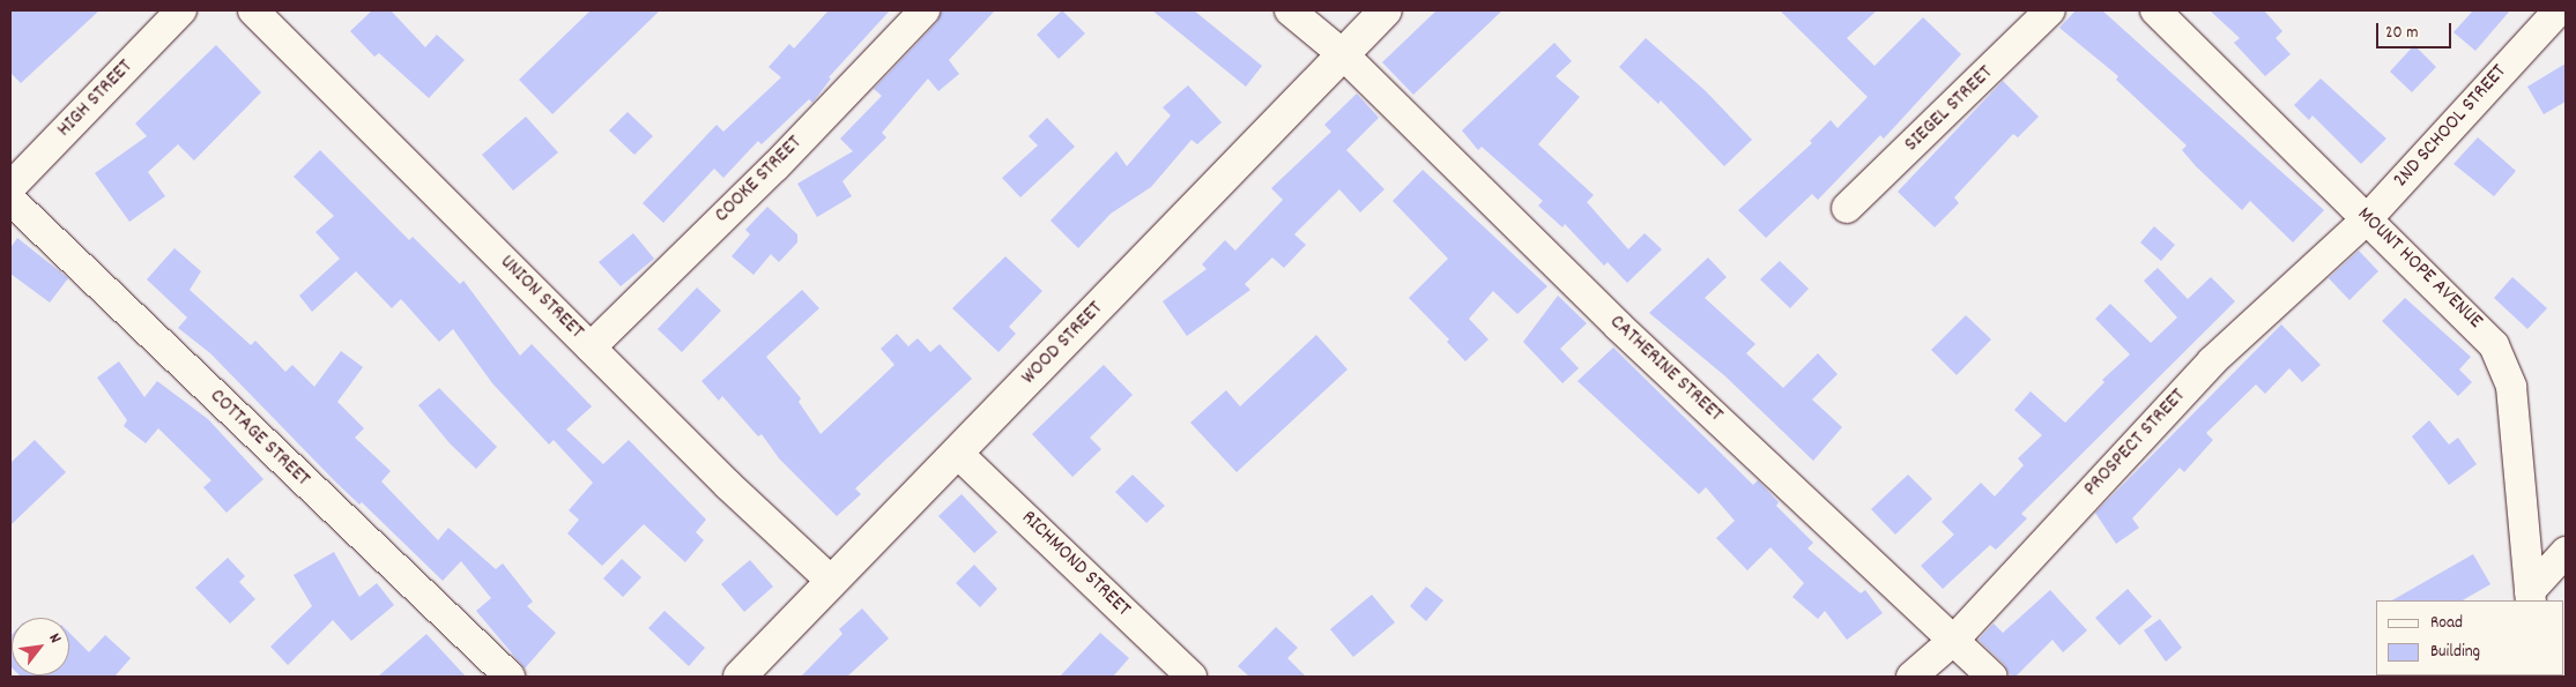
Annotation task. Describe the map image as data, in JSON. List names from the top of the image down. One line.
{"streets":{"main road":["WOOD STREET"],"street":["HIGH STREET","SIEGEL STREET","2ND SCHOOL STREET","COOKE STREET","MOUNT HOPE AVENUE","UNION STREET","CATHERINE STREET","COTTAGE STREET","PROSPECT STREET","RICHMOND STREET"]},"crossings":[["2ND SCHOOL STREET","MOUNT HOPE AVENUE"],["2ND SCHOOL STREET","PROSPECT STREET"],["COOKE STREET","UNION STREET"],["MOUNT HOPE AVENUE","PROSPECT STREET"],["UNION STREET","WOOD STREET"],["WOOD STREET","CATHERINE STREET"],["WOOD STREET","RICHMOND STREET"],["CATHERINE STREET","PROSPECT STREET"]],"legend":["Road","Building"],"scale_bar":"20 m","north":"top right"}
